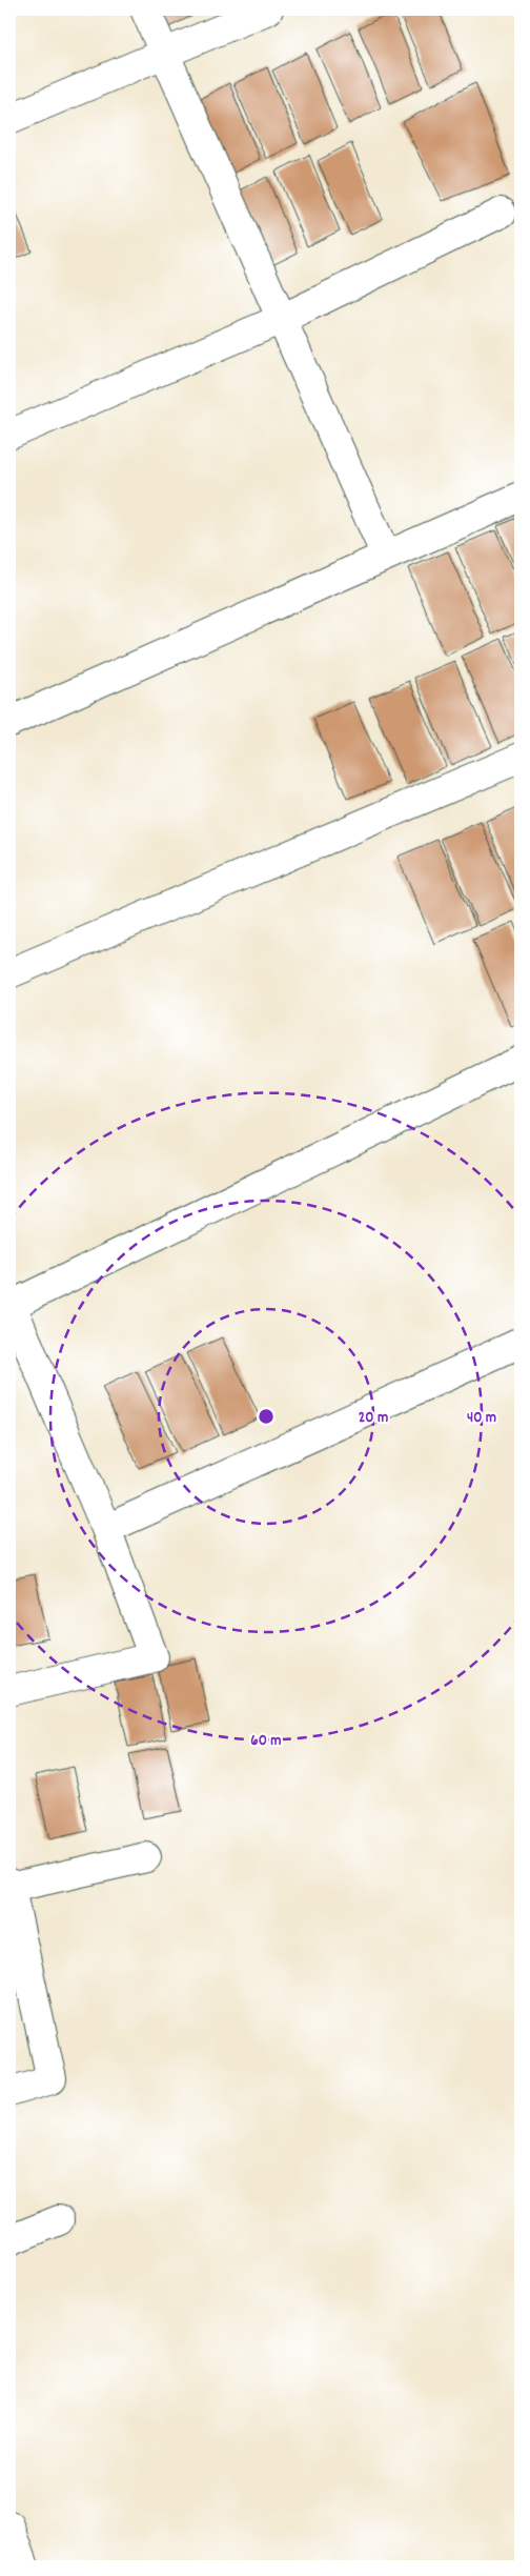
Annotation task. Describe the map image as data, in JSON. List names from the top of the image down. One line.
{"rings":["20 m","40 m","60 m"]}
